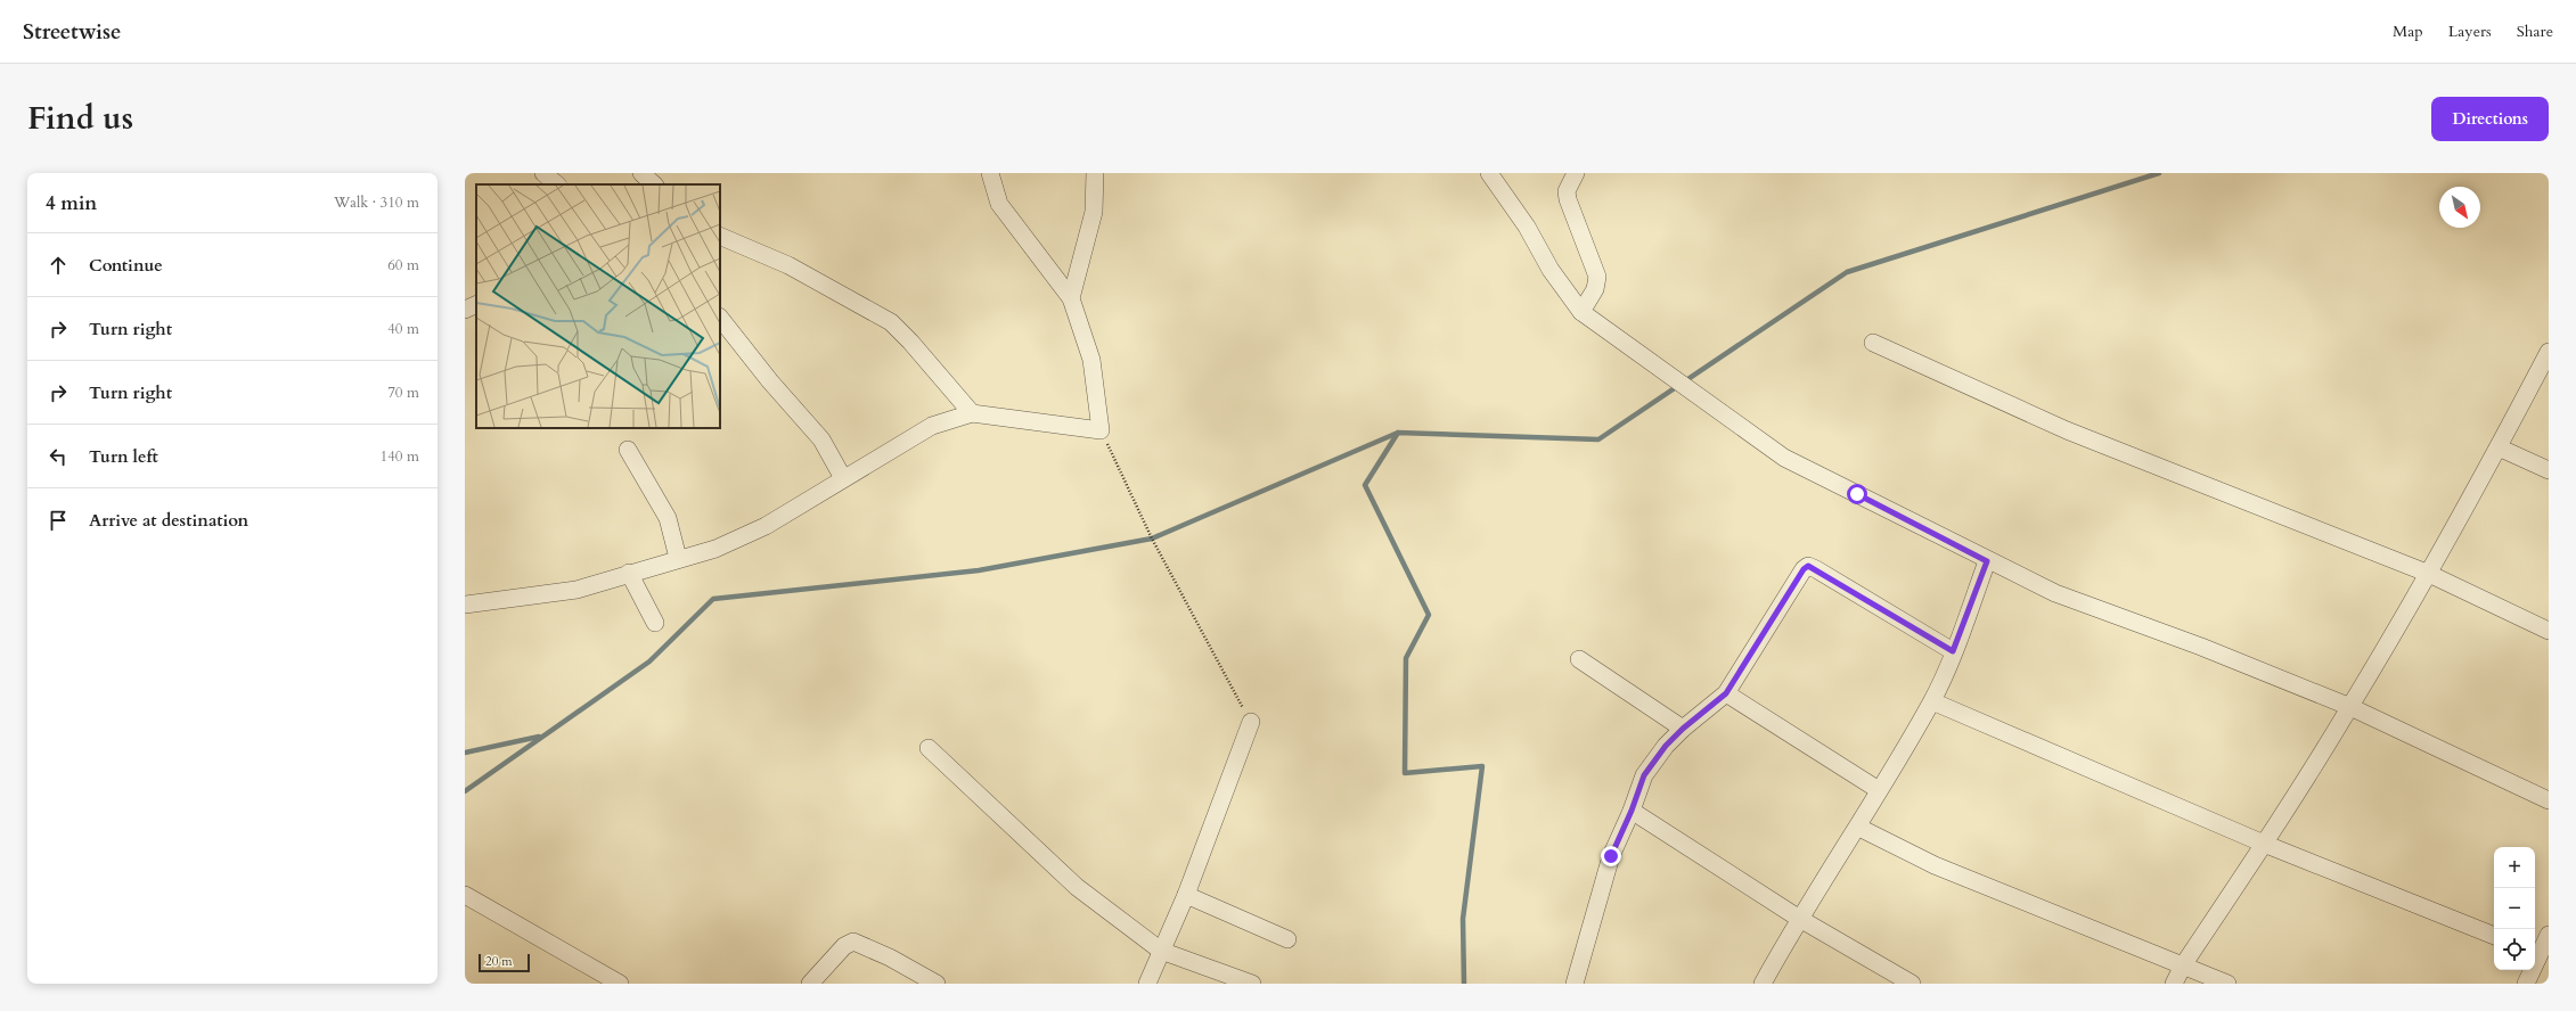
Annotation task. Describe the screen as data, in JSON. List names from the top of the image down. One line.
{"scale_bar":"20 m","north":"bottom right","page":{"header":"Streetwise","nav":["Map","Layers","Share"],"title":"Find us","buttons":"Directions","heading":["4 min","Walk · 310 m"],"list":[["Continue","60 m"],["Turn right","40 m"],["Turn right","70 m"],["Turn left","140 m"],"Arrive at destination"],"map_buttons":["+","−"],"scale":"20 m"}}
